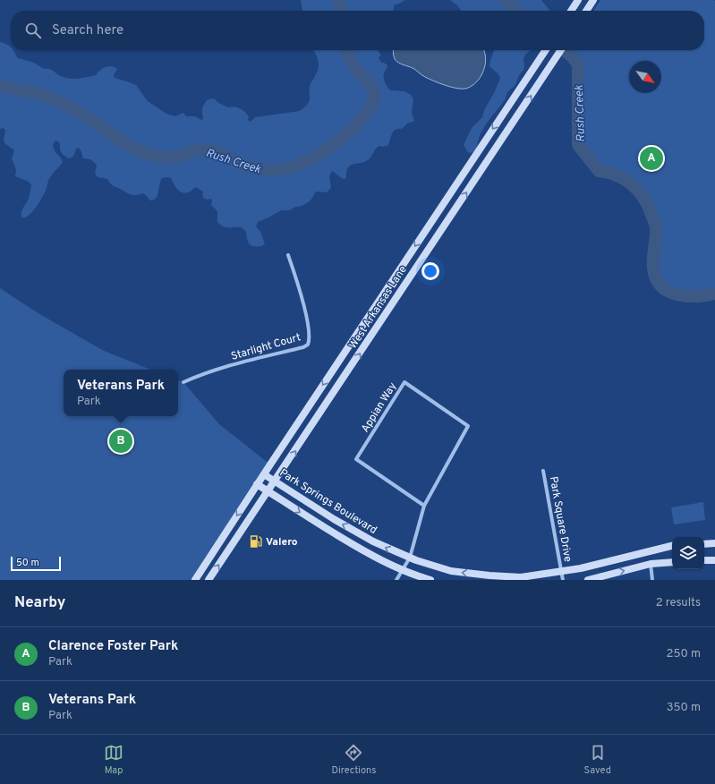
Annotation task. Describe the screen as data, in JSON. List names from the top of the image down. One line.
{"streets":{"main road":["West Arkansas Lane","Park Springs Boulevard"],"street":["Starlight Court","Appian Way","Park Square Drive"]},"crossings":[["West Arkansas Lane","Park Springs Boulevard"],["Appian Way","Park Springs Boulevard"],["Park Springs Boulevard","Park Square Drive"]],"water":["Rush Creek"],"places":{"fuel station":["Valero"]},"scale_bar":"50 m","north":"bottom right","page":{"search":"Search here","pins":["A","B"],"popup":["Veterans Park","Park"],"scale":"50 m","heading":["Nearby","2 results"],"list":[{"mark":"A","name":"Clarence Foster Park","note":"Park","value":"250 m"},{"mark":"B","name":"Veterans Park","note":"Park","value":"350 m"}],"nav":["Map","Directions","Saved"]}}
